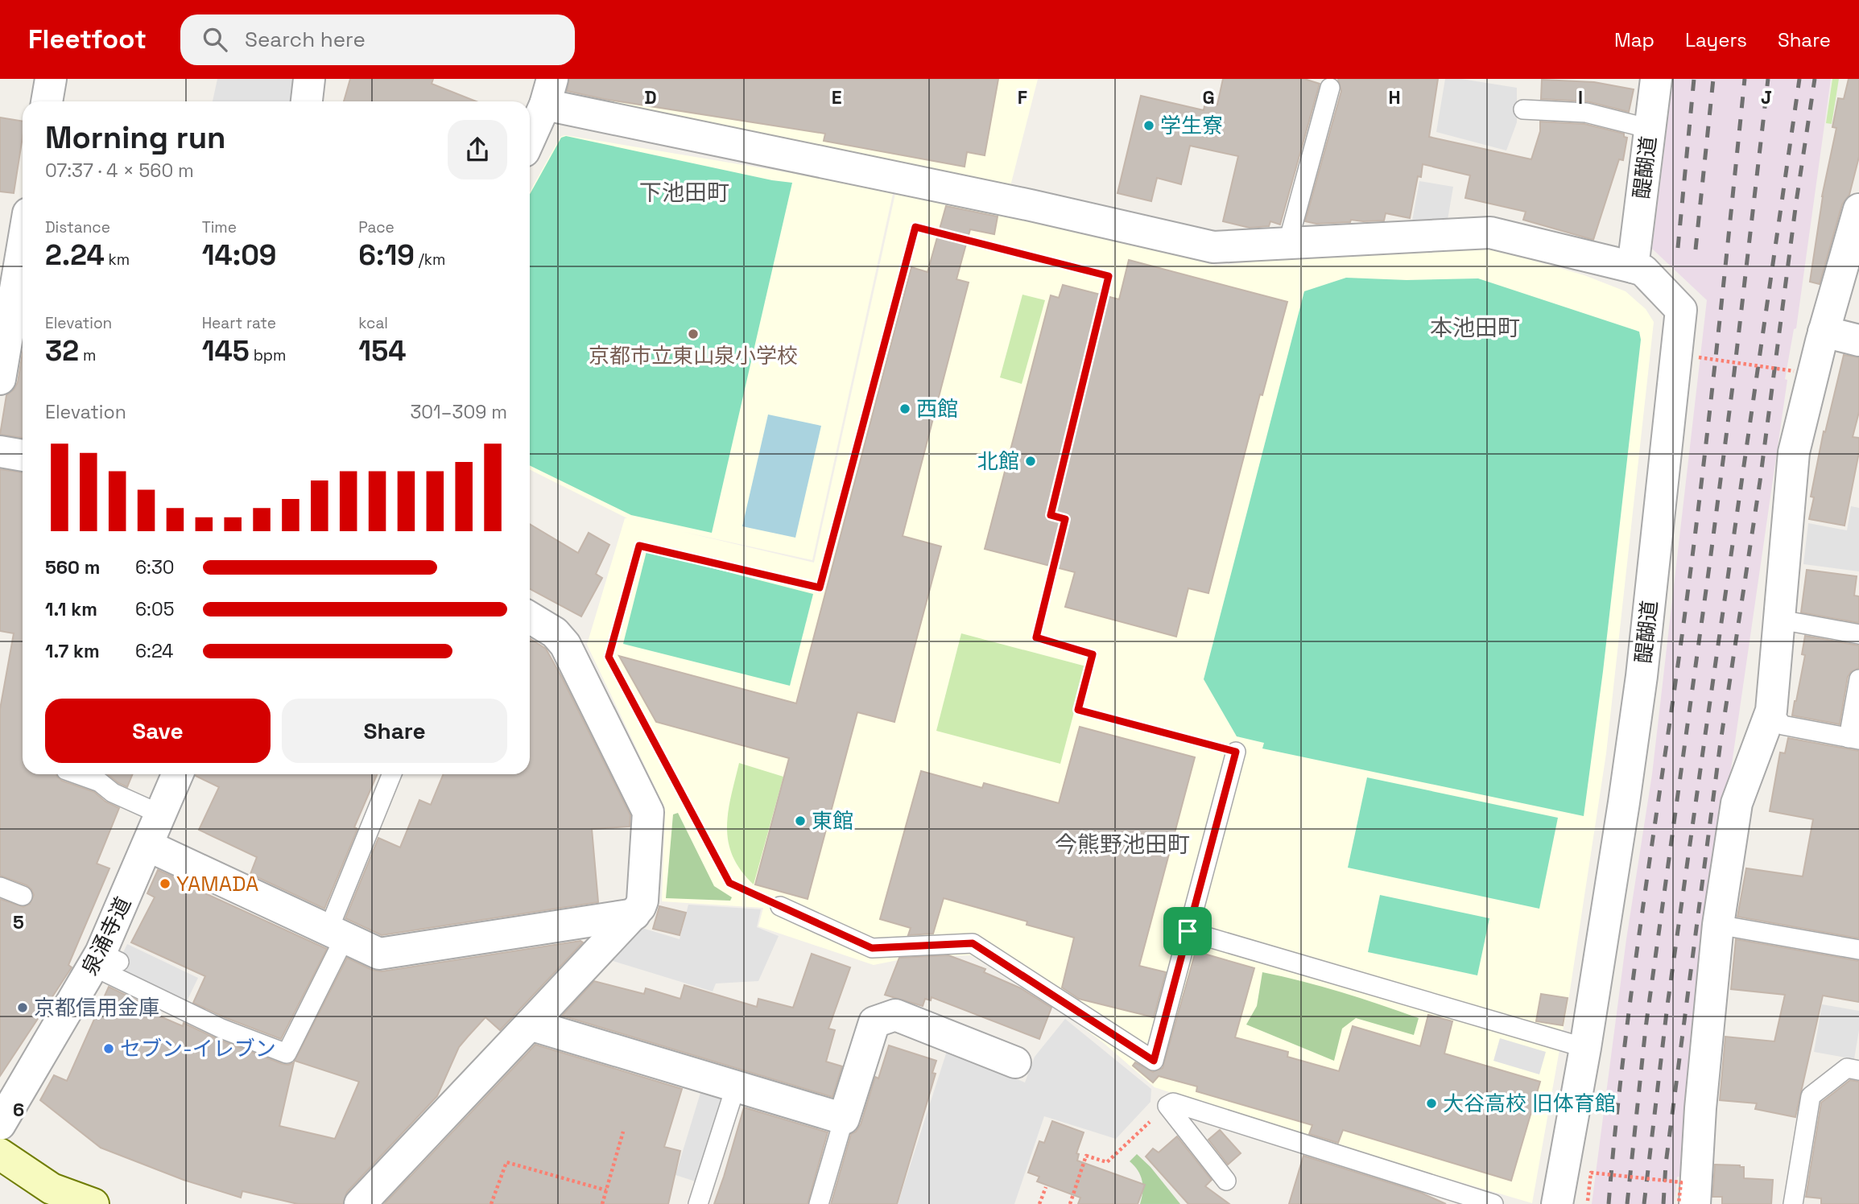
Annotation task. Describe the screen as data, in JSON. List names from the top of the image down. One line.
{"streets":{"street":["醍醐道","泉涌寺道"]},"districts":["下池田町","本池田町","今熊野池田町"],"places":["学生寮","京都市立東山泉小学校","西館","北館","東館","YAMADA","京都信用金庫","セブン-イレブン","大谷高校 旧体育館"],"page":{"header":"Fleetfoot","search":"Search here","nav":["Map","Layers","Share"],"heading":["Morning run","07:37 · 4 × 560 m"],"stats":[["Distance","2.24 km"],["Time","14:09"],["Pace","6:19 /km"],["Elevation","32 m"],["Heart rate","145 bpm"],["kcal","154"]],"chart":["Elevation","301–309 m"],"list":[{"name":"560 m","note":"6:30"},{"name":"1.1 km","note":"6:05"},{"name":"1.7 km","note":"6:24"}],"buttons":["Save","Share"]},"grid":{"columns":["D","E","F","G","H","I","J"],"rows":["5","6"]}}
